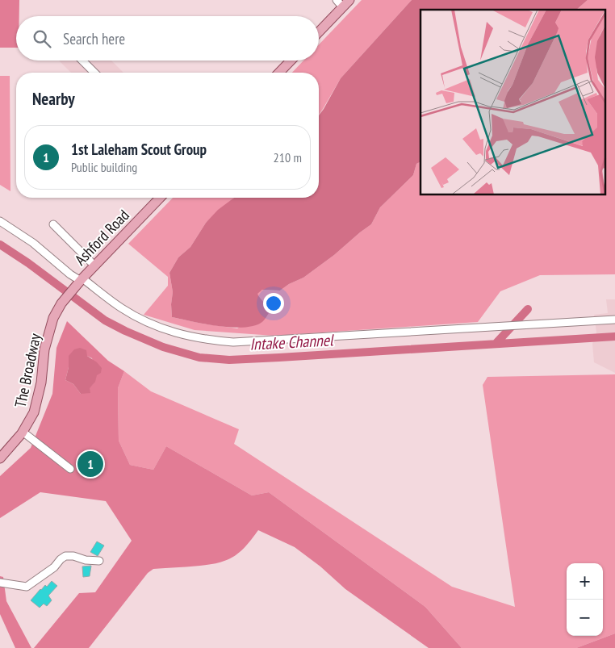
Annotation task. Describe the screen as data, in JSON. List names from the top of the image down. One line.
{"streets":{"main road":["Ashford Road","The Broadway"]},"crossings":[["Ashford Road","The Broadway"]],"water":["Intake Channel"],"page":{"search":"Search here","heading":"Nearby","list":[{"mark":"1","name":"1st Laleham Scout Group","note":"Public building","value":"210 m"}],"pins":"1","map_buttons":["+","−"]}}
